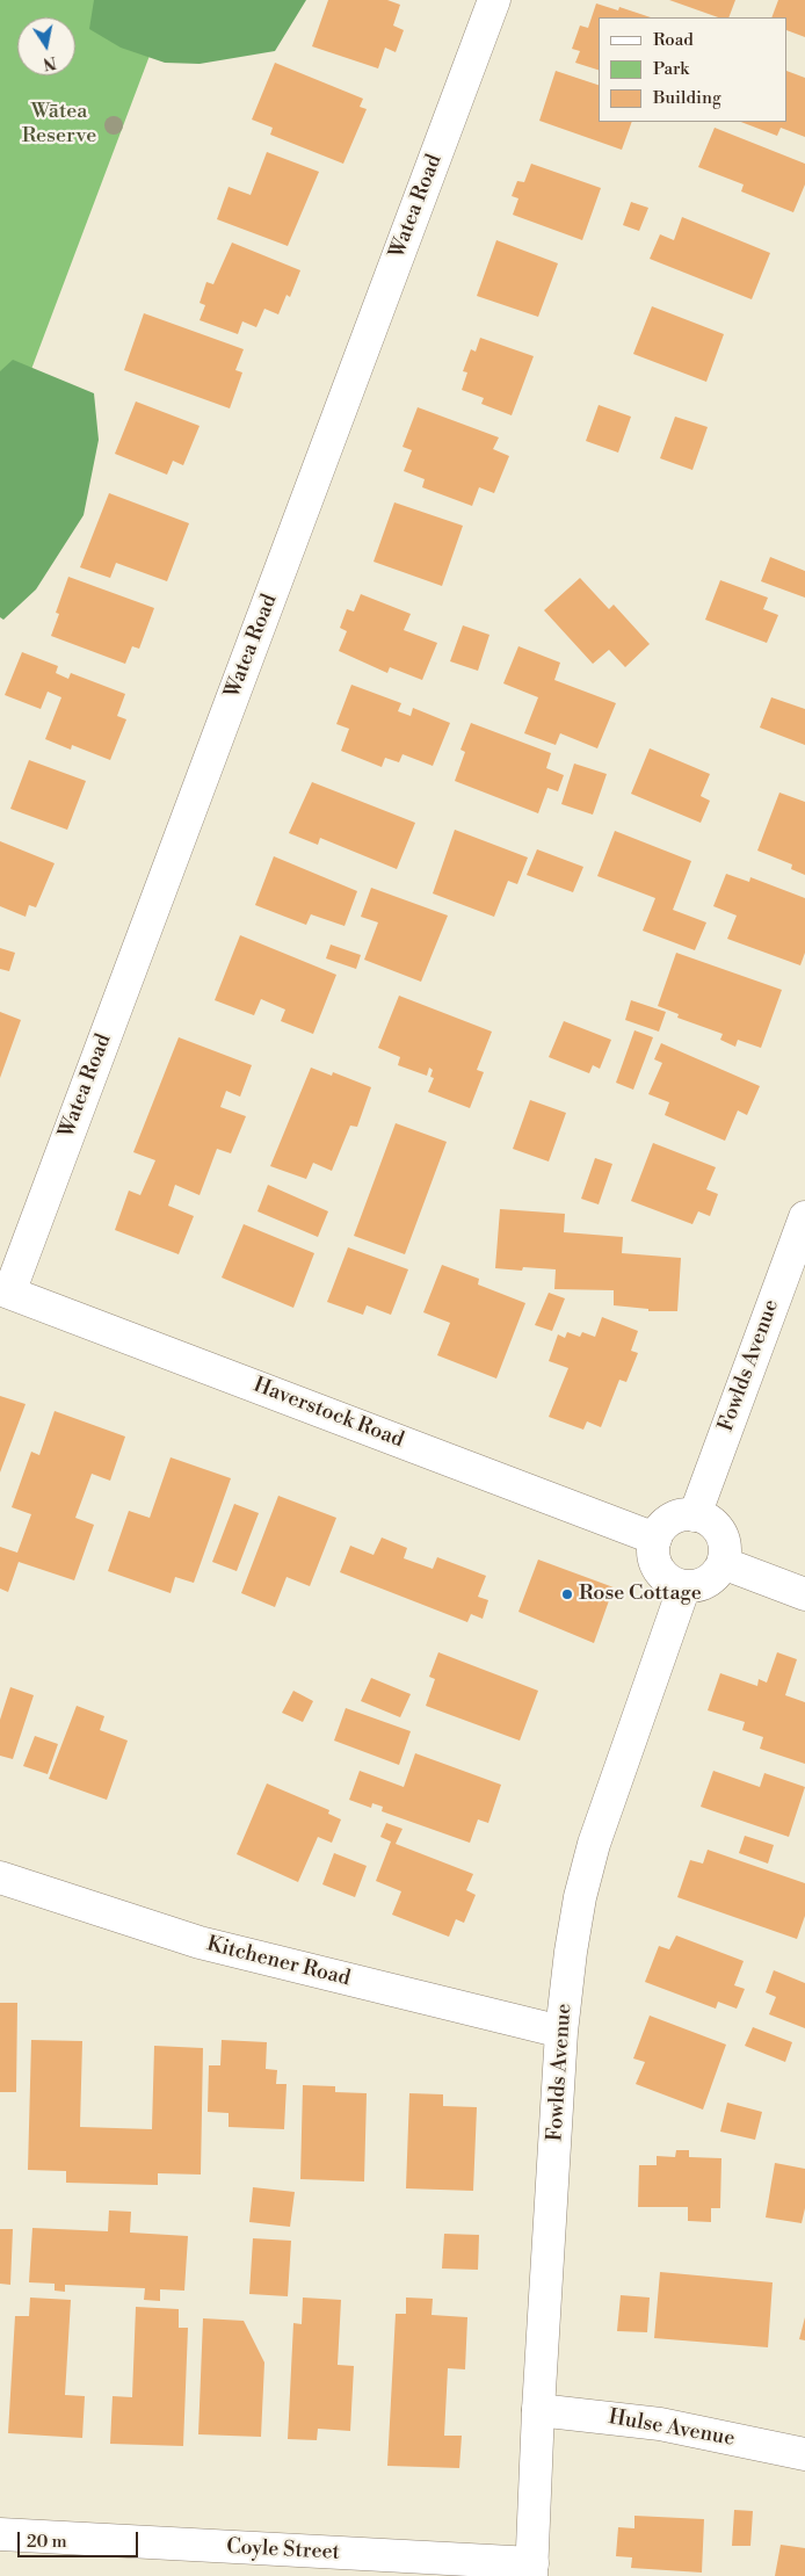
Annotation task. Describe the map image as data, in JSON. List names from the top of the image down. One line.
{"streets":{"street":["Watea Road","Fowlds Avenue","Haverstock Road","Kitchener Road","Hulse Avenue","Coyle Street"]},"crossings":[["Watea Road","Haverstock Road"],["Fowlds Avenue","Haverstock Road"],["Fowlds Avenue","Kitchener Road"],["Fowlds Avenue","Hulse Avenue"],["Fowlds Avenue","Coyle Street"]],"parks":["Wātea Reserve"],"places":["Rose Cottage"],"legend":["Road","Park","Building"],"scale_bar":"20 m","north":"bottom"}
